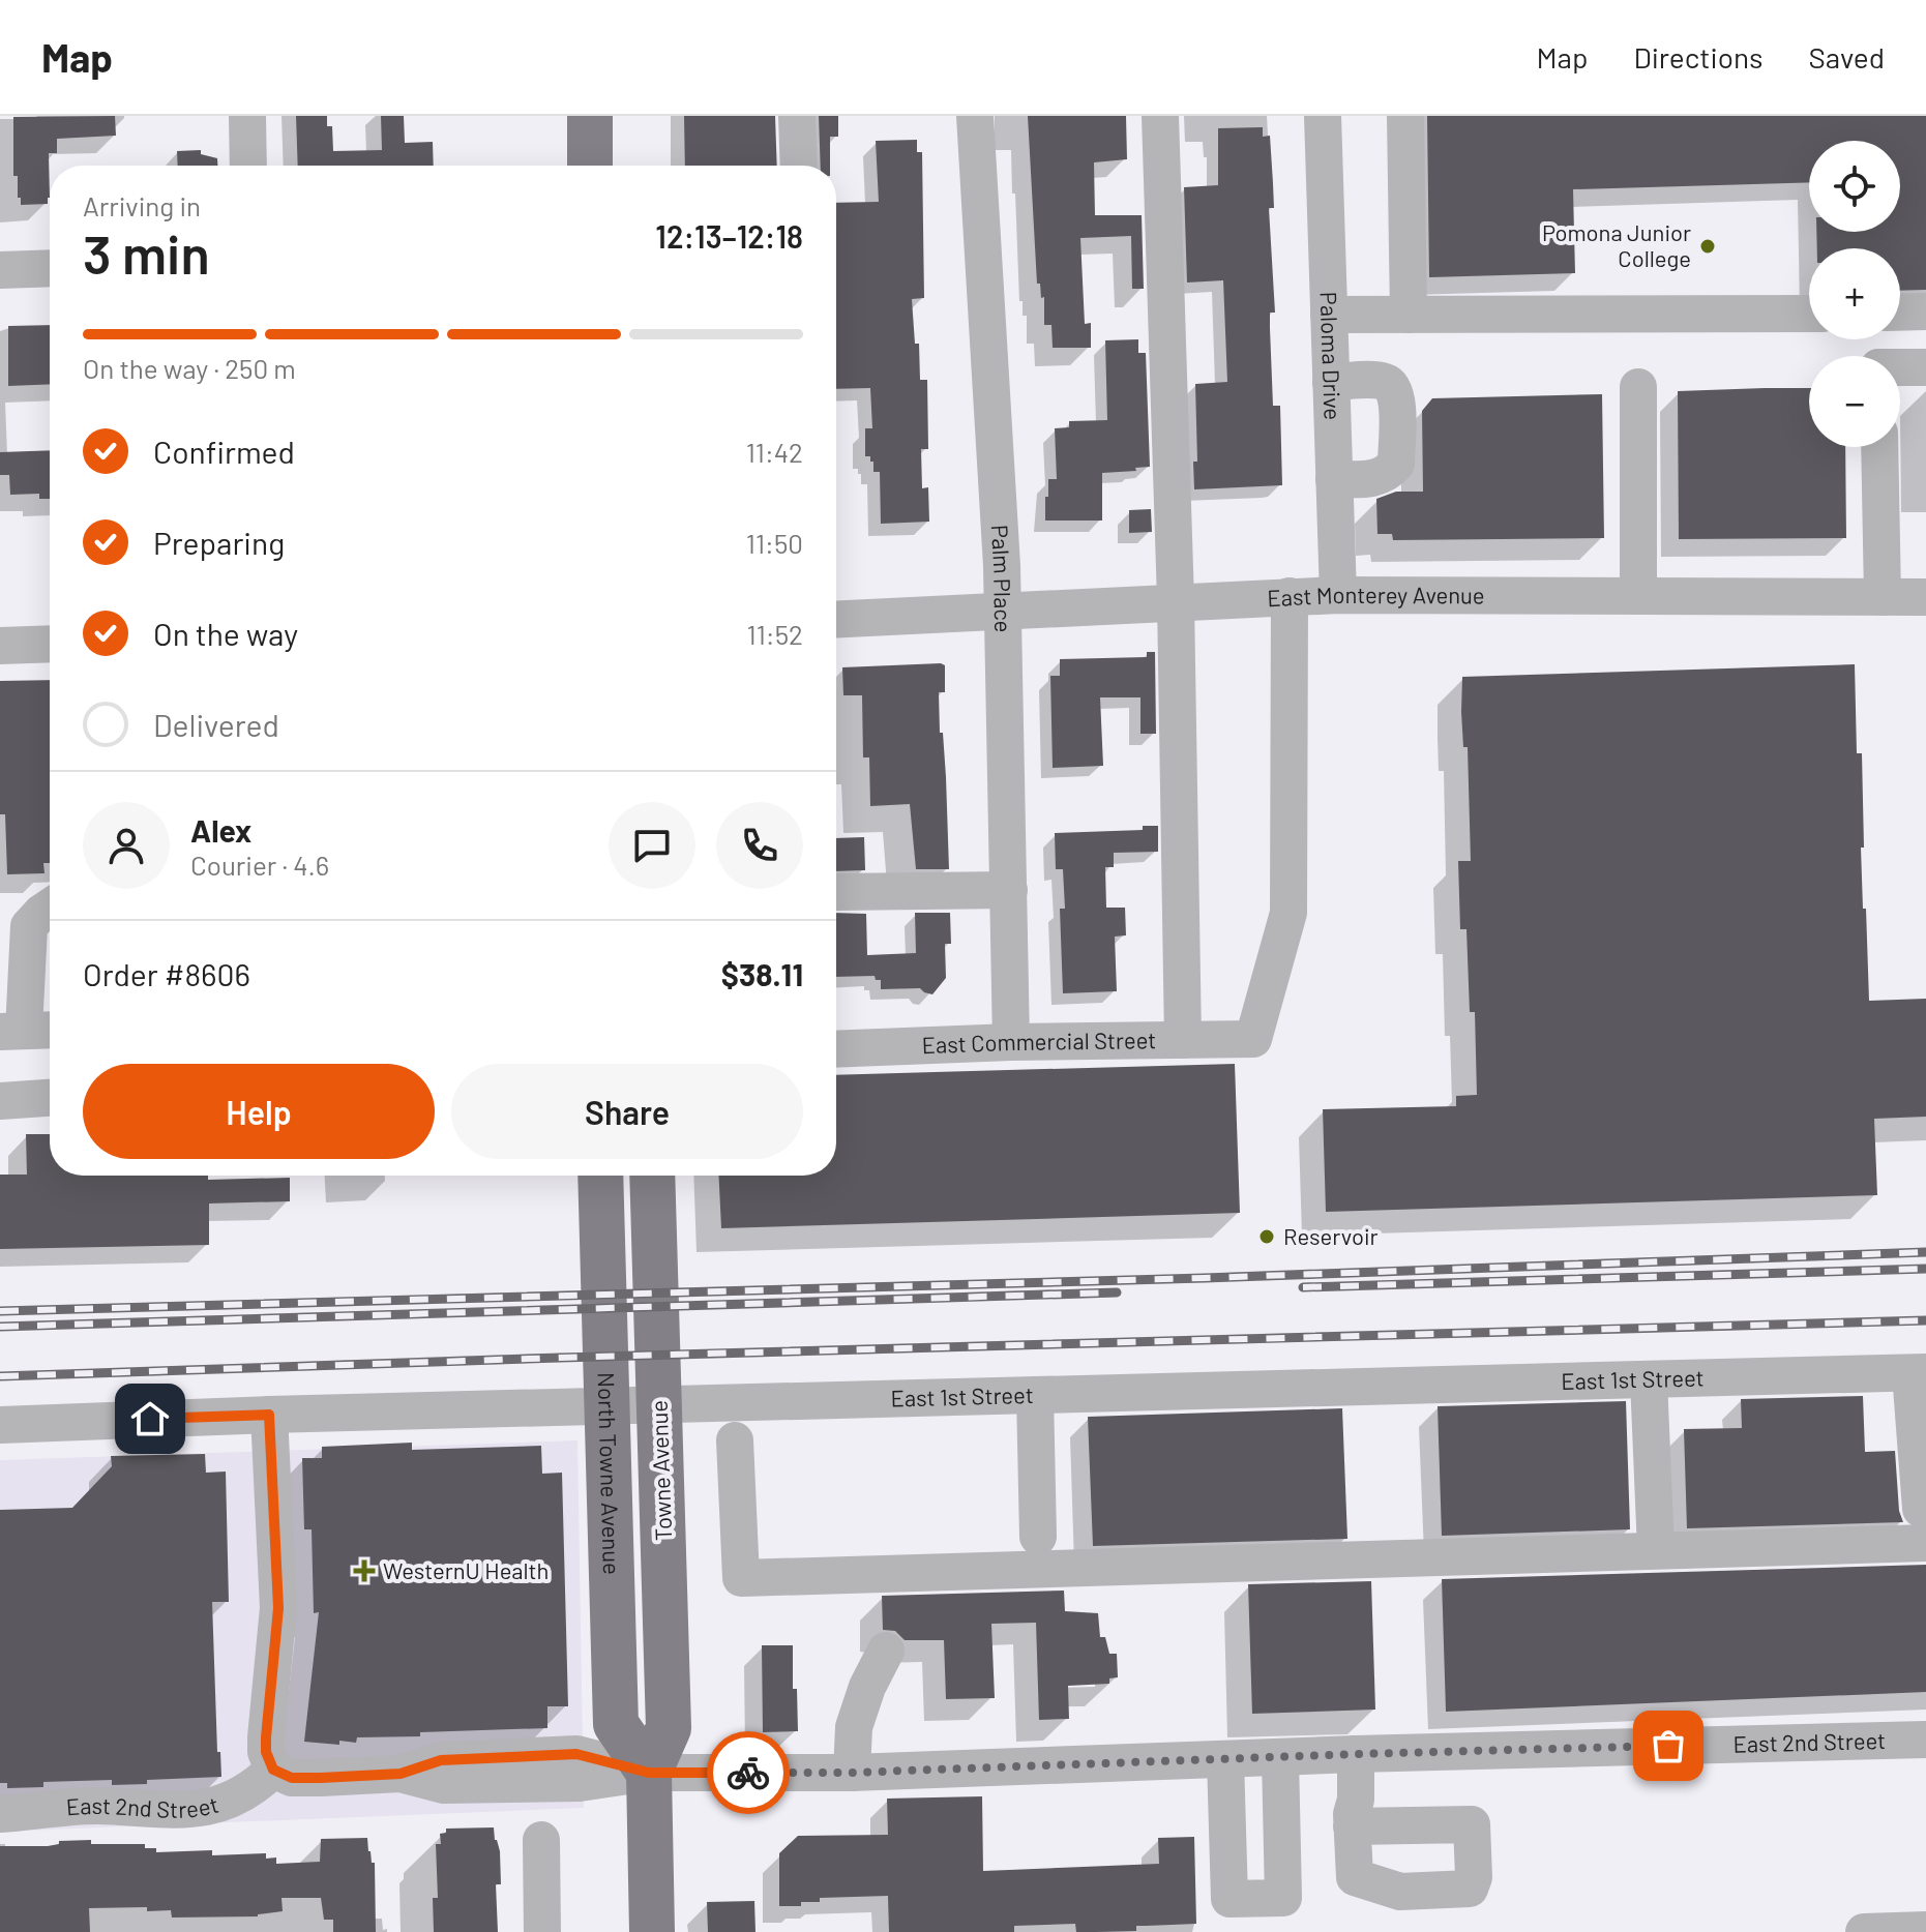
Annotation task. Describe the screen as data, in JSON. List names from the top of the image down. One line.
{"streets":{"main road":["Towne Avenue","North Towne Avenue"],"street":["Paloma Drive","Palm Place","East Monterey Avenue","East Commercial Street","East 1st Street","East 2nd Street"]},"crossings":[["Paloma Drive","East Monterey Avenue"],["Palm Place","East Monterey Avenue"],["Palm Place","East Commercial Street"],["East Monterey Avenue","East Commercial Street"],["Towne Avenue","North Towne Avenue"],["Towne Avenue","East 2nd Street"],["North Towne Avenue","East 2nd Street"]],"places":{"other":["Pomona Junior College","Reservoir"],"health":["WesternU Health"]},"page":{"header":"Map","nav":["Map","Directions","Saved"],"map_buttons":["+","−"],"heading":["3 min","Arriving in","12:13–12:18"],"panel":["Alex","Courier · 4.6","Order #8606","$38.11"],"bar":"On the way · 250 m","list":[["Confirmed","11:42"],["Preparing","11:50"],["On the way","11:52"],"Delivered"],"buttons":["Help","Share"]}}
